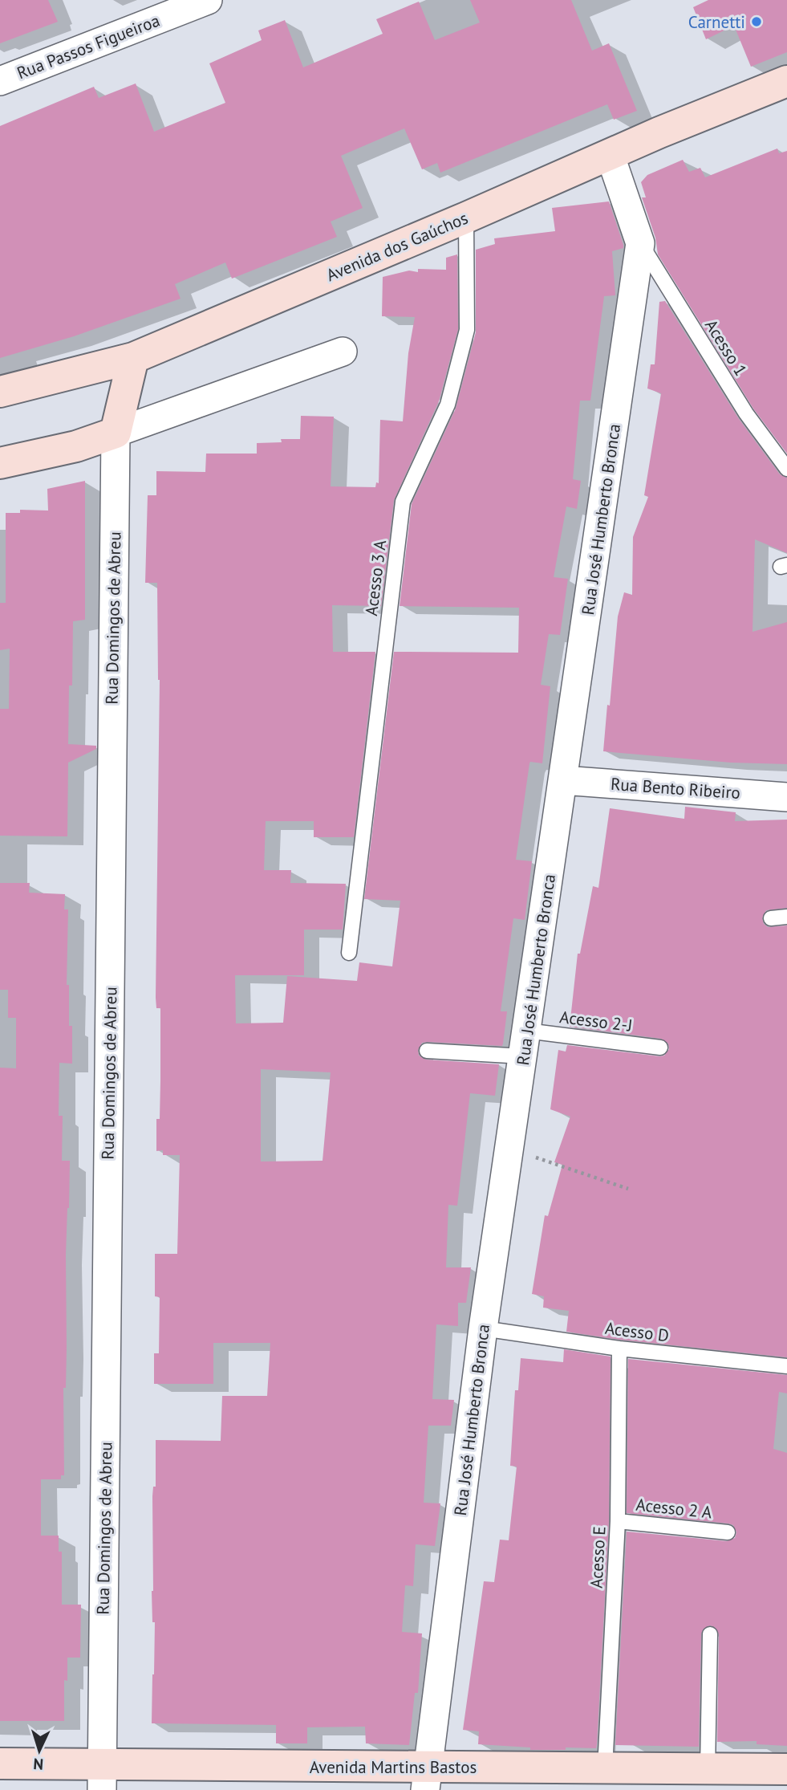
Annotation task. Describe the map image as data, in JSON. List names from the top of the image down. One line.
{"streets":{"street":["Rua Passos Figueiroa","Avenida dos Gaúchos","Rua José Humberto Bronca","Rua Domingos de Abreu","Rua Bento Ribeiro","Avenida Martins Bastos"],"lane":["Acesso 1","Acesso 3 A","Acesso 2-J","Acesso D","Acesso 2 A","Acesso E"]},"crossings":[["Avenida dos Gaúchos","Rua José Humberto Bronca"],["Avenida dos Gaúchos","Acesso 3 A"],["Avenida dos Gaúchos","Rua Domingos de Abreu"],["Acesso 1","Rua José Humberto Bronca"],["Rua José Humberto Bronca","Rua Bento Ribeiro"],["Rua José Humberto Bronca","Acesso 2-J"],["Rua José Humberto Bronca","Acesso D"],["Rua José Humberto Bronca","Avenida Martins Bastos"],["Rua Domingos de Abreu","Avenida Martins Bastos"],["Acesso D","Acesso E"],["Acesso 2 A","Acesso E"],["Acesso E","Avenida Martins Bastos"]],"places":["Carnetti"],"north":"bottom"}
